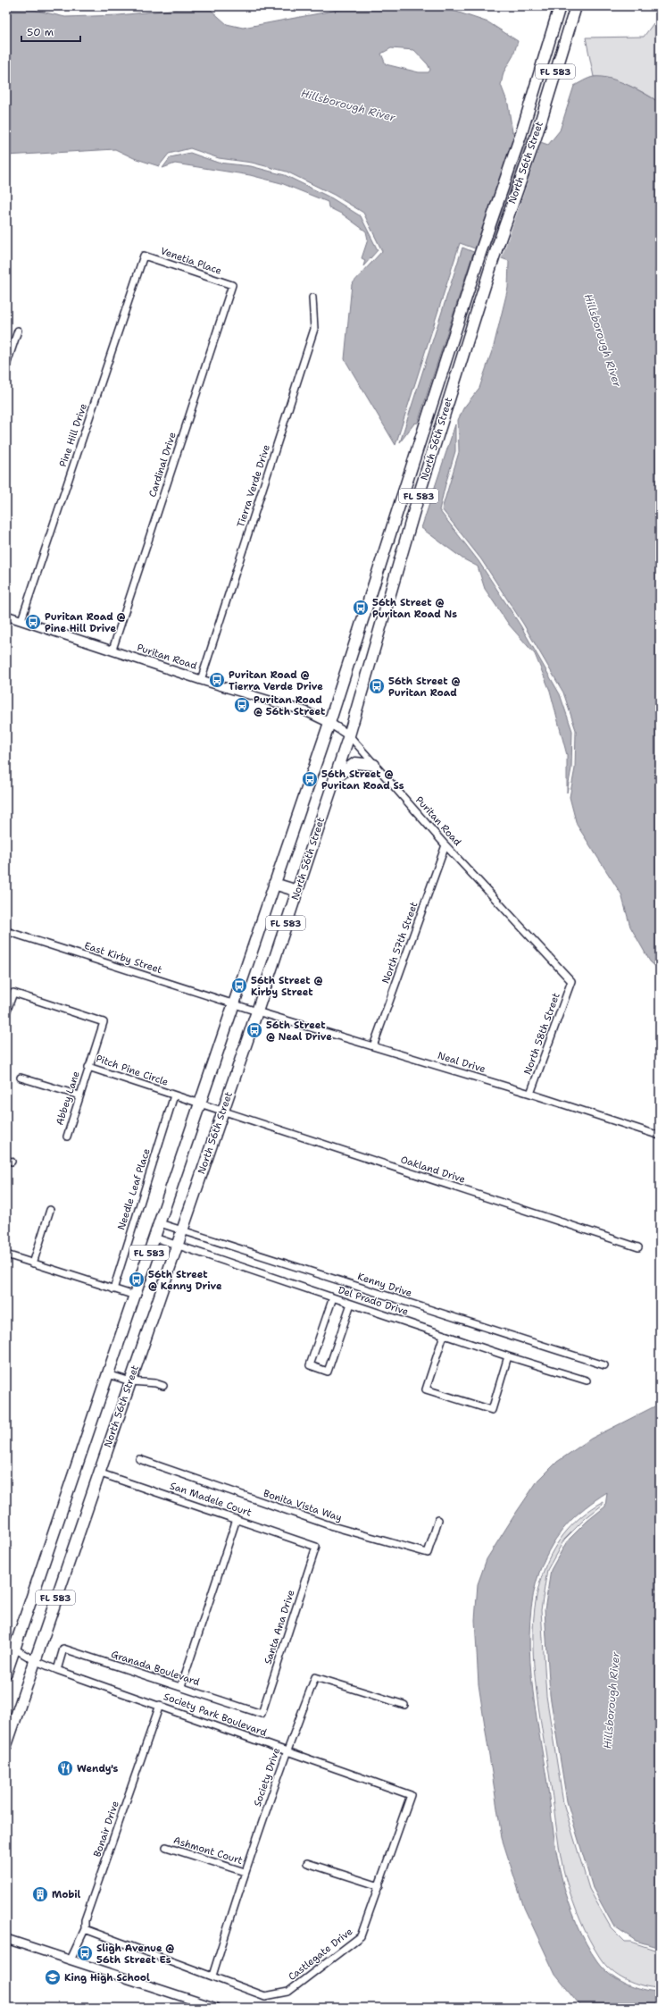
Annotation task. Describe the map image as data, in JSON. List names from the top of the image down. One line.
{"streets":{"main road":["FL 583","North 56th Street"],"street":["Venetia Place","Pine Hill Drive","Cardinal Drive","Tierra Verde Drive","Puritan Road","North 57th Street","East Kirby Street","North 58th Street","Neal Drive","Pitch Pine Circle","Abbey Lane","Oakland Drive","Needle Leaf Place","Kenny Drive","Del Prado Drive","San Madele Court","Bonita Vista Way","Santa Ana Drive","Granada Boulevard","Society Park Boulevard","Society Drive","Bonair Drive","Ashmont Court","Castlegate Drive"]},"crossings":[["North 56th Street","Puritan Road"],["North 56th Street","East Kirby Street"],["North 56th Street","Neal Drive"],["North 56th Street","Pitch Pine Circle"],["North 56th Street","Oakland Drive"],["North 56th Street","Kenny Drive"],["North 56th Street","Del Prado Drive"],["North 56th Street","San Madele Court"],["North 56th Street","Society Park Boulevard"],["Venetia Place","Pine Hill Drive"],["Venetia Place","Cardinal Drive"],["Pine Hill Drive","Puritan Road"],["Cardinal Drive","Puritan Road"],["Tierra Verde Drive","Puritan Road"],["Puritan Road","North 57th Street"],["Puritan Road","North 58th Street"],["North 57th Street","Neal Drive"],["East Kirby Street","Neal Drive"],["North 58th Street","Neal Drive"],["Pitch Pine Circle","Abbey Lane"],["Pitch Pine Circle","Oakland Drive"],["Pitch Pine Circle","Needle Leaf Place"],["San Madele Court","Santa Ana Drive"],["Santa Ana Drive","Granada Boulevard"],["Granada Boulevard","Society Park Boulevard"],["Society Park Boulevard","Society Drive"],["Society Park Boulevard","Bonair Drive"],["Society Park Boulevard","Castlegate Drive"],["Society Drive","Ashmont Court"],["Society Drive","Castlegate Drive"],["Bonair Drive","Castlegate Drive"]],"water":["Hillsborough River"],"places":{"bus stop":["56th Street @ Puritan Road Ns","Puritan Road @ Pine Hill Drive","Puritan Road @ Tierra Verde Drive","56th Street @ Puritan Road","Puritan Road @ 56th Street","56th Street @ Puritan Road Ss","56th Street @ Kirby Street","56th Street @ Neal Drive","56th Street @ Kenny Drive","Sligh Avenue @ 56th Street Es"],"restaurant":["Wendy's"],"building":["Mobil"],"school or university":["King High School"]},"scale_bar":"50 m"}
